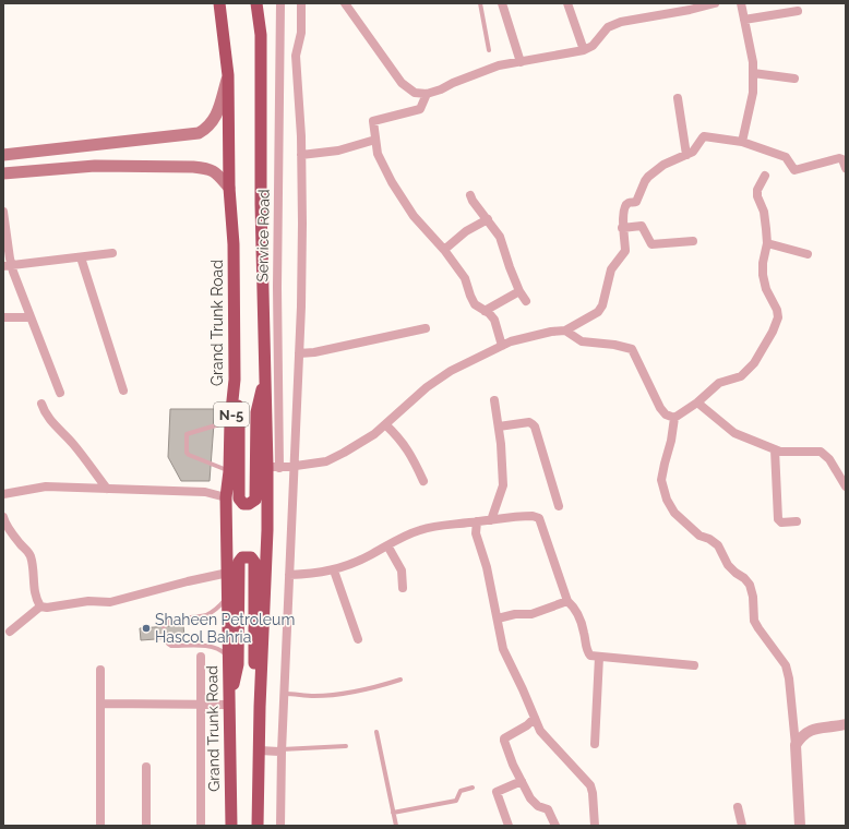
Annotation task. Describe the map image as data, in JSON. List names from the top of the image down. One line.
{"streets":{"highway":["Grand Trunk Road","N-5"],"street":["Service Road"]},"crossings":[["Service Road","N-5"]],"places":["Shaheen Petroleum Hascol Bahria"]}
